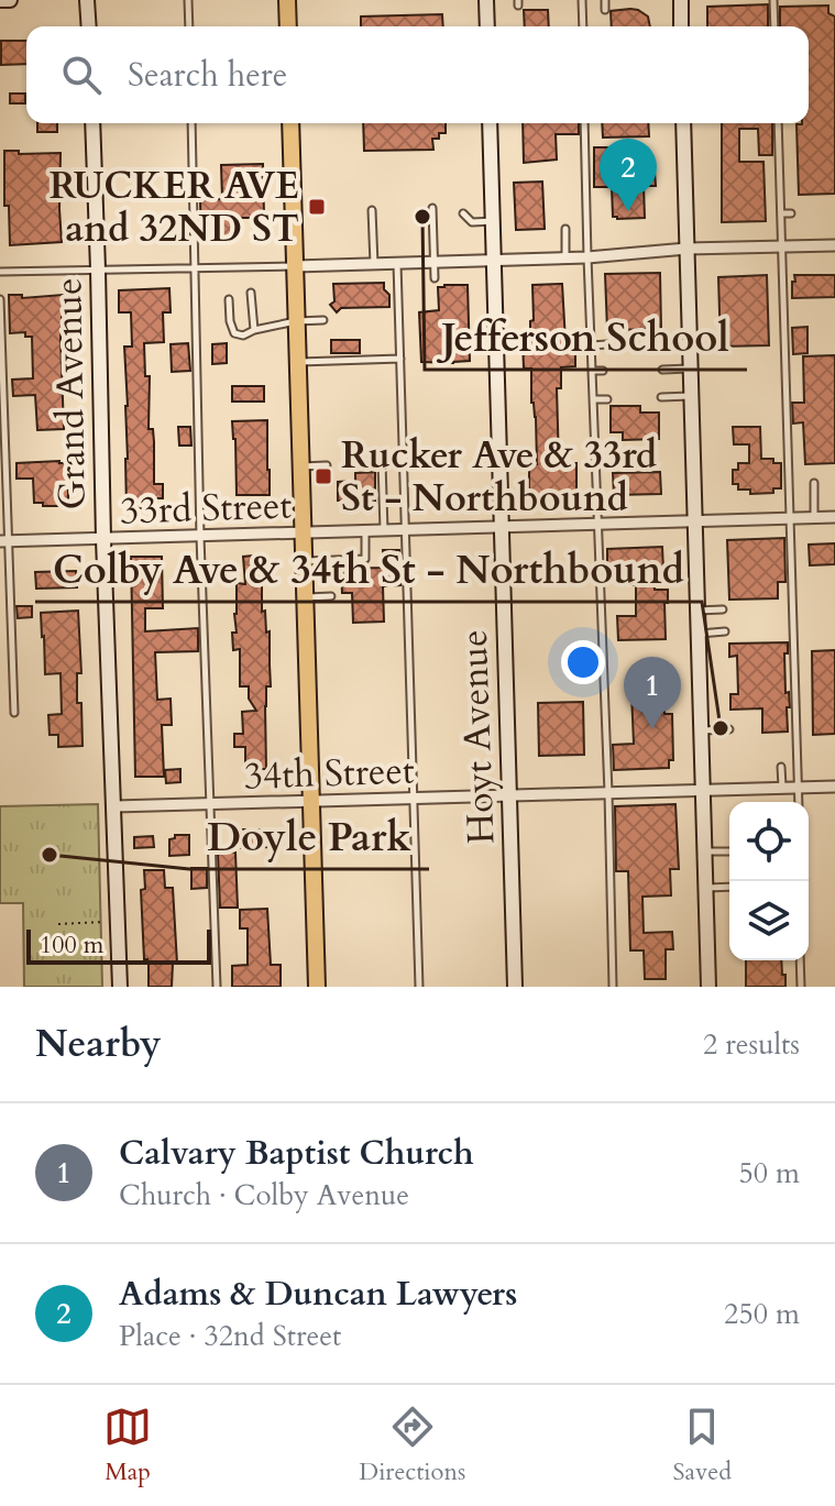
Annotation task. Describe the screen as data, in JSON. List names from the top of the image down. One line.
{"streets":{"street":["Grand Avenue","33rd Street","Hoyt Avenue","34th Street"]},"crossings":[["Grand Avenue","33rd Street"],["Grand Avenue","34th Street"],["33rd Street","Hoyt Avenue"],["Hoyt Avenue","34th Street"]],"places":{"transit":["RUCKER AVE and 32ND ST","Rucker Ave & 33rd St - Northbound"],"other":["Jefferson School","Colby Ave & 34th St - Northbound","Doyle Park"]},"scale_bar":"100 m","page":{"search":"Search here","pins":["2","1"],"scale":"100 m","heading":["Nearby","2 results"],"list":[{"mark":"1","name":"Calvary Baptist Church","note":"Church · Colby Avenue","value":"50 m"},{"mark":"2","name":"Adams & Duncan Lawyers","note":"Place · 32nd Street","value":"250 m"}],"nav":["Map","Directions","Saved"]}}
